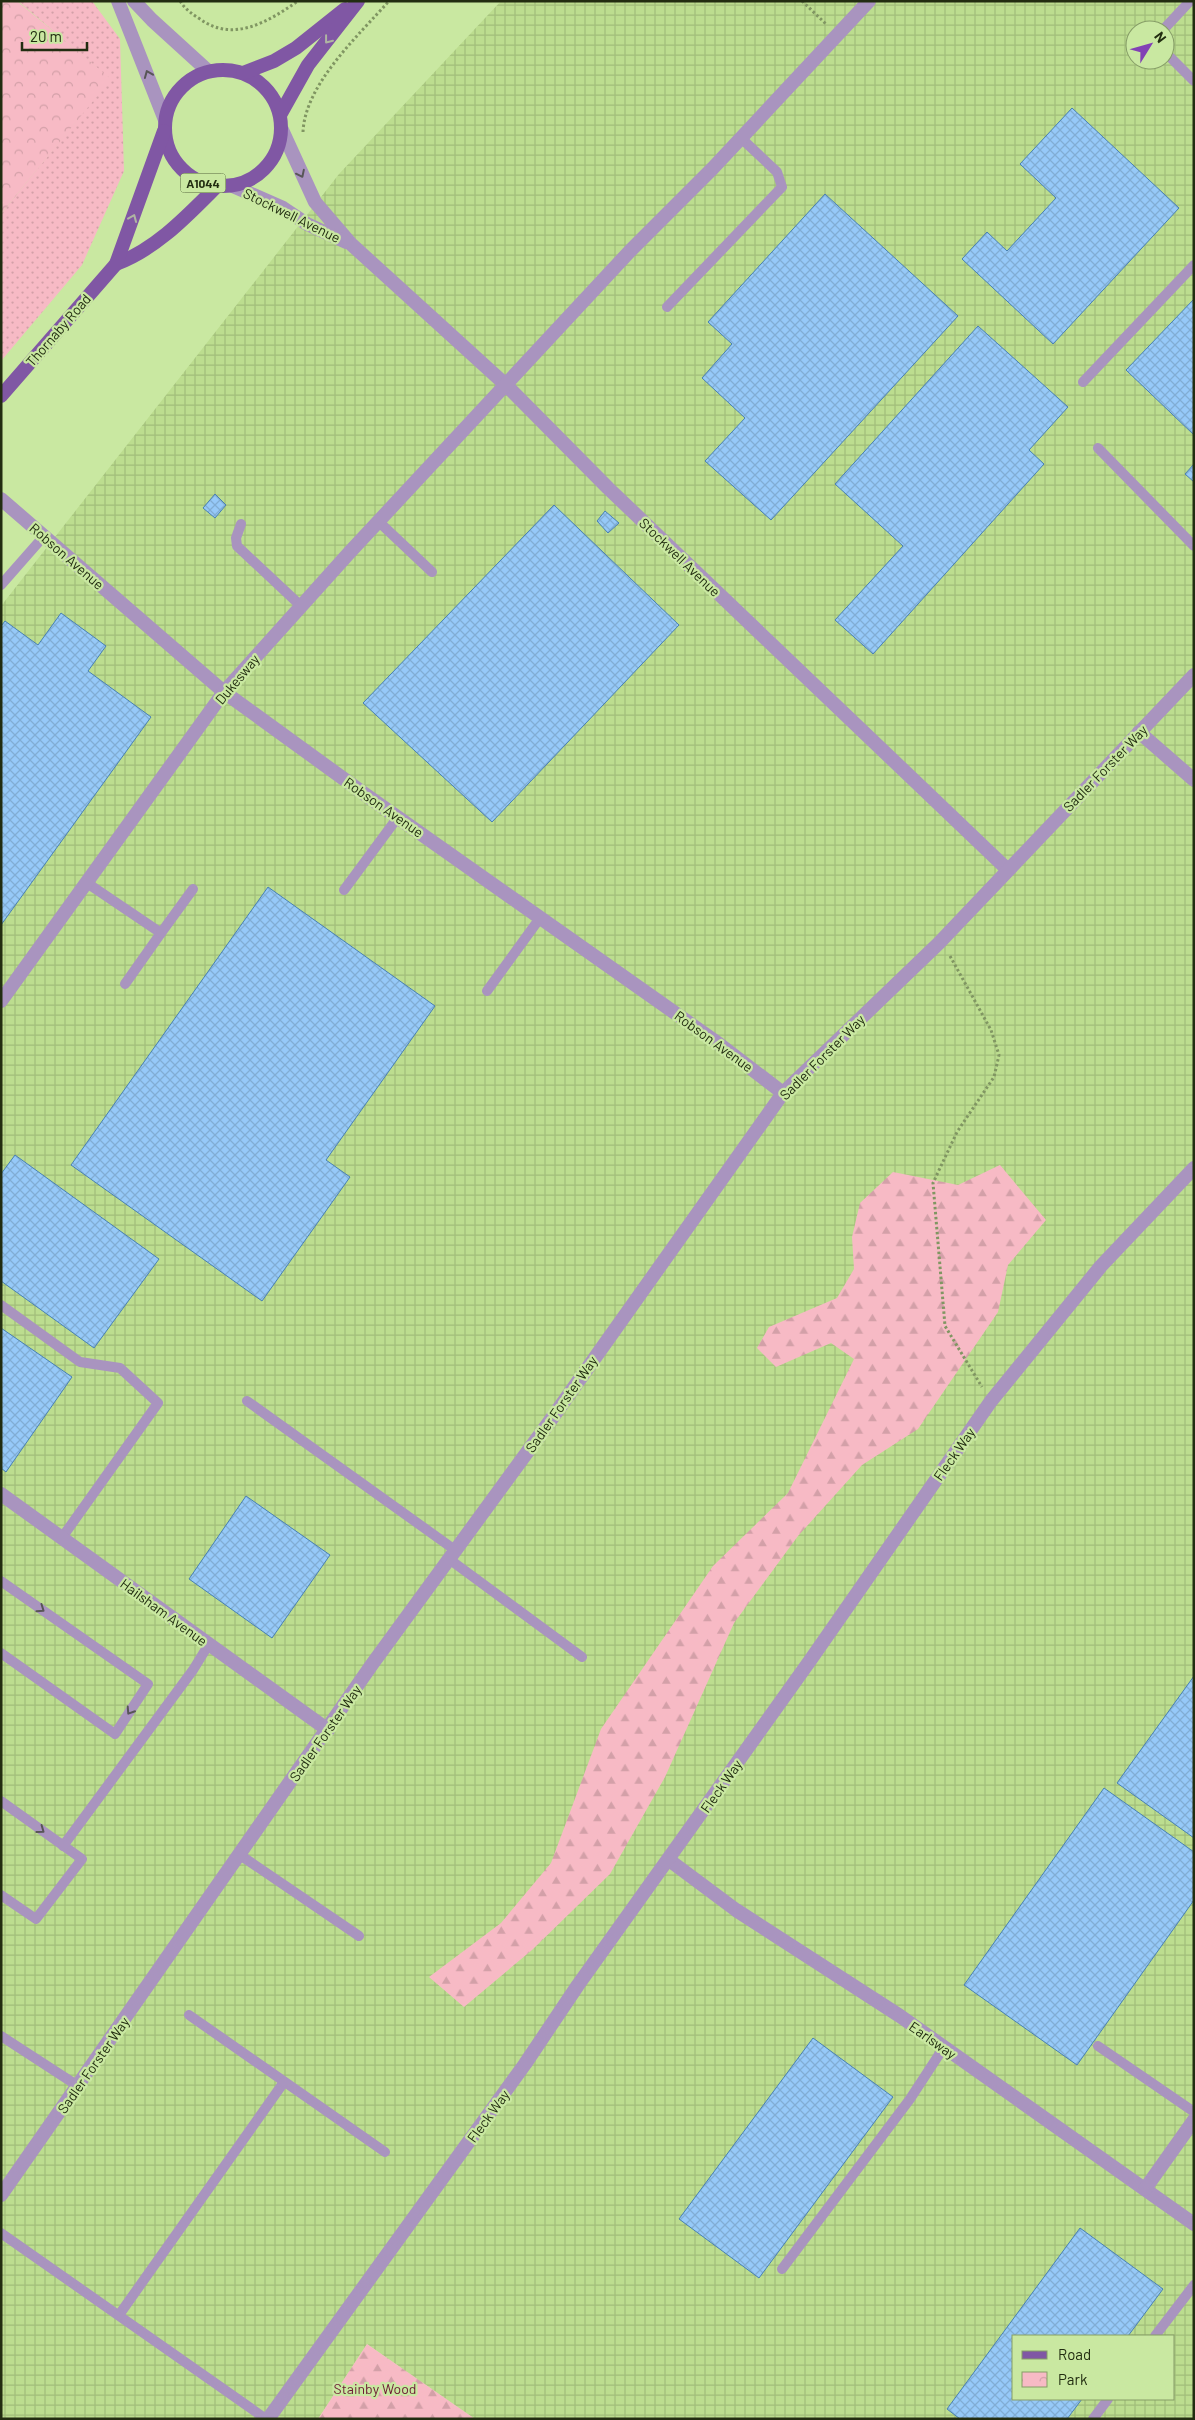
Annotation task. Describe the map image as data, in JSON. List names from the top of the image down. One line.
{"streets":{"main road":["A1044","Thornaby Road"],"street":["Stockwell Avenue","Robson Avenue","Dukesway","Sadler Forster Way","Fleck Way","Hailsham Avenue","Earlsway"]},"crossings":[["A1044","Stockwell Avenue"],["A1044","Thornaby Road"],["Stockwell Avenue","Thornaby Road"],["Stockwell Avenue","Dukesway"],["Stockwell Avenue","Sadler Forster Way"],["Robson Avenue","Dukesway"],["Robson Avenue","Sadler Forster Way"],["Sadler Forster Way","Hailsham Avenue"],["Fleck Way","Earlsway"]],"parks":["Stainby Wood"],"legend":["Road","Park"],"scale_bar":"20 m","north":"top right"}
